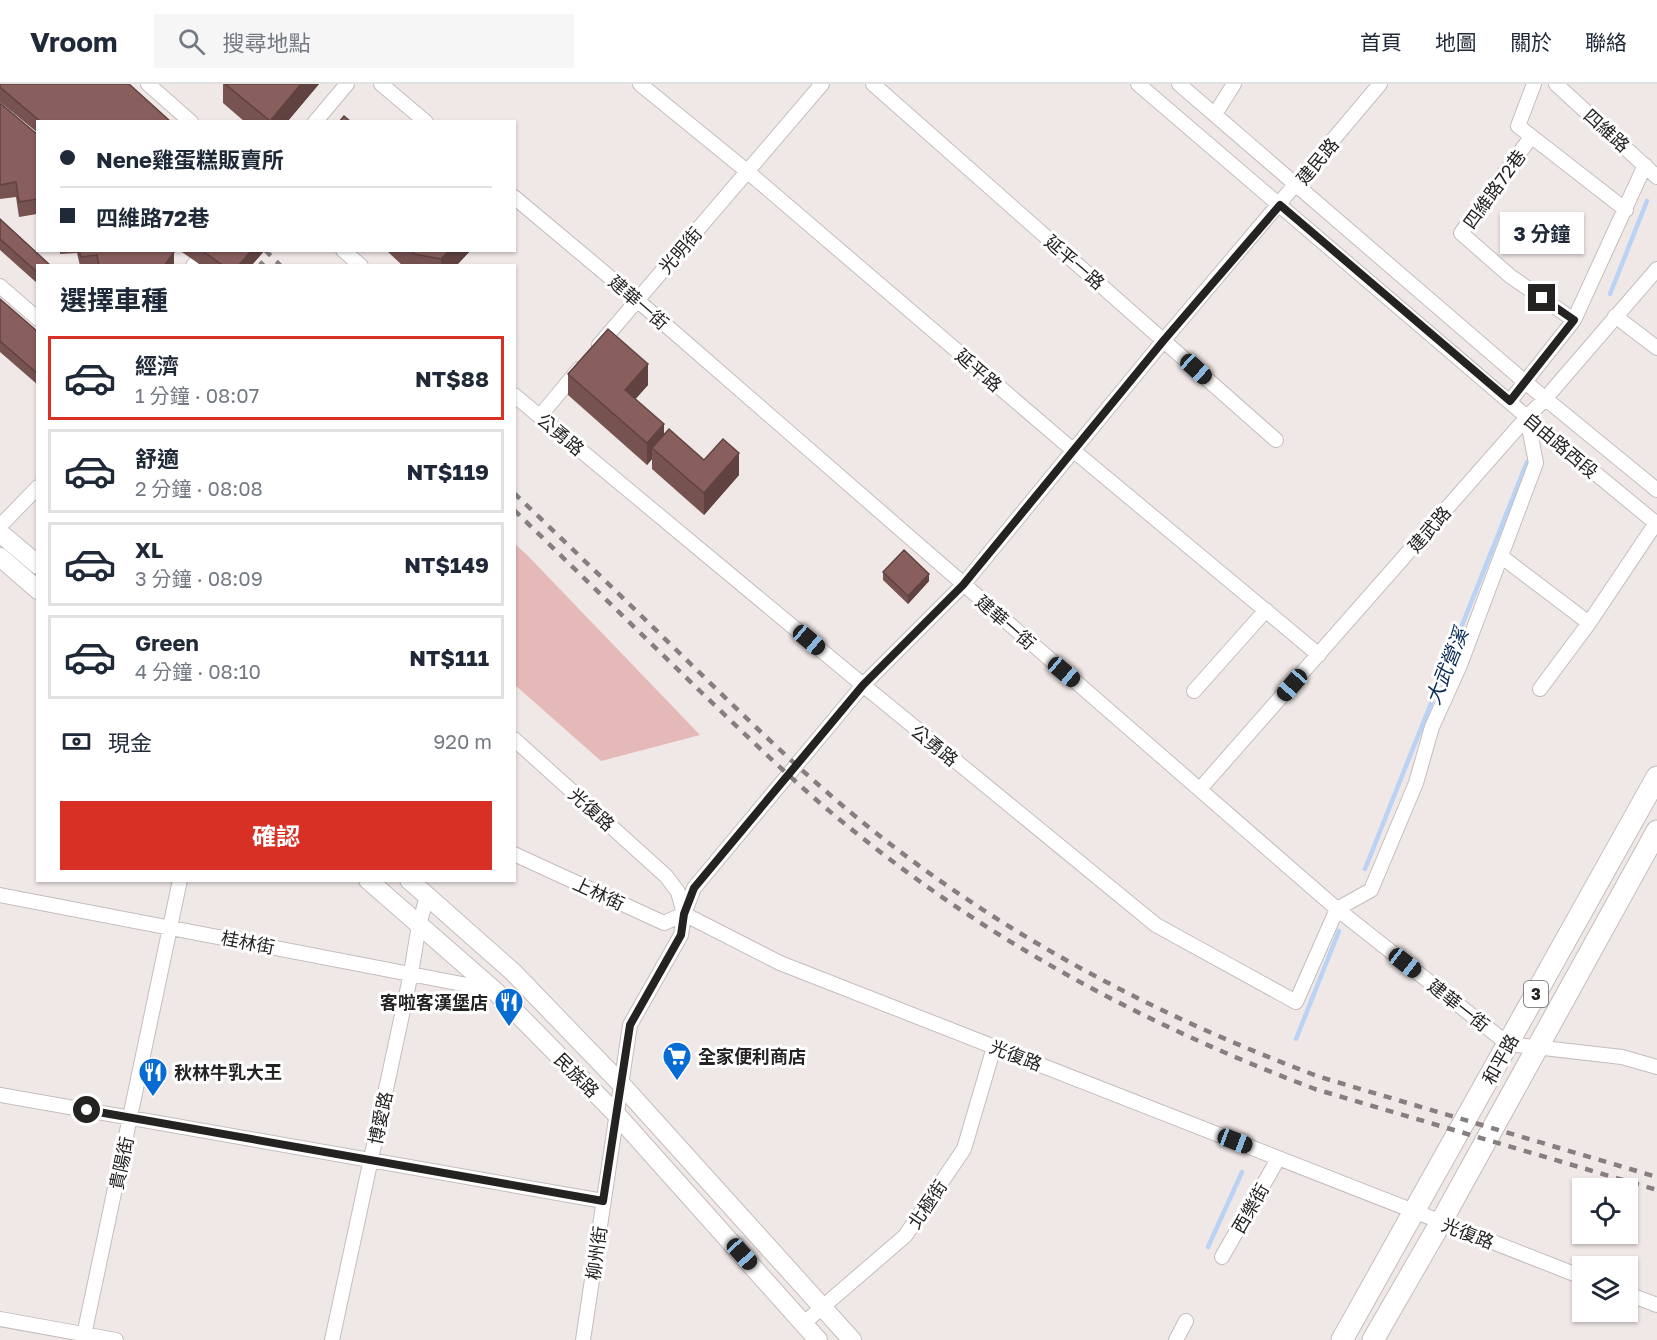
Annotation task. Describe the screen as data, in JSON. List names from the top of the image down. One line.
{"streets":{"main road":["3","和平路"],"street":["四維路","建民路","四維路72巷","光明街","延平一路","建華一街","延平路","公勇路","自由路西段","建武路","光復路","上林街","桂林街","民族路","博愛路","貴陽街","北極街","西樂街","柳州街"]},"crossings":[["建民路","延平一路"],["建民路","建華一街"],["建民路","延平路"],["建民路","公勇路"],["建民路","自由路西段"],["建民路","柳州街"],["光明街","建華一街"],["光明街","延平路"],["光明街","公勇路"],["建華一街","公勇路"],["建華一街","建武路"],["建華一街","和平路"],["延平路","建武路"],["自由路西段","建武路"],["光復路","上林街"],["光復路","和平路"],["光復路","北極街"],["光復路","西樂街"],["光復路","柳州街"],["上林街","柳州街"],["桂林街","民族路"],["桂林街","博愛路"],["桂林街","貴陽街"],["民族路","博愛路"],["民族路","北極街"],["民族路","柳州街"]],"water":["大武營溪"],"places":{"restaurant":["客啦客漢堡店","秋林牛乳大王"],"supermarket":["全家便利商店"]},"page":{"header":"Vroom","search":"搜尋地點","nav":["首頁","地圖","關於","聯絡"],"banner":["Nene雞蛋糕販賣所","四維路72巷"],"bubble":"3 分鐘","heading":"選擇車種","list":[{"name":"經濟","note":"1 分鐘 · 08:07","value":"NT$88"},{"name":"舒適","note":"2 分鐘 · 08:08","value":"NT$119"},{"name":"XL","note":"3 分鐘 · 08:09","value":"NT$149"},{"name":"Green","note":"4 分鐘 · 08:10","value":"NT$111"}],"pay":["現金","920 m"],"buttons":"確認"}}
